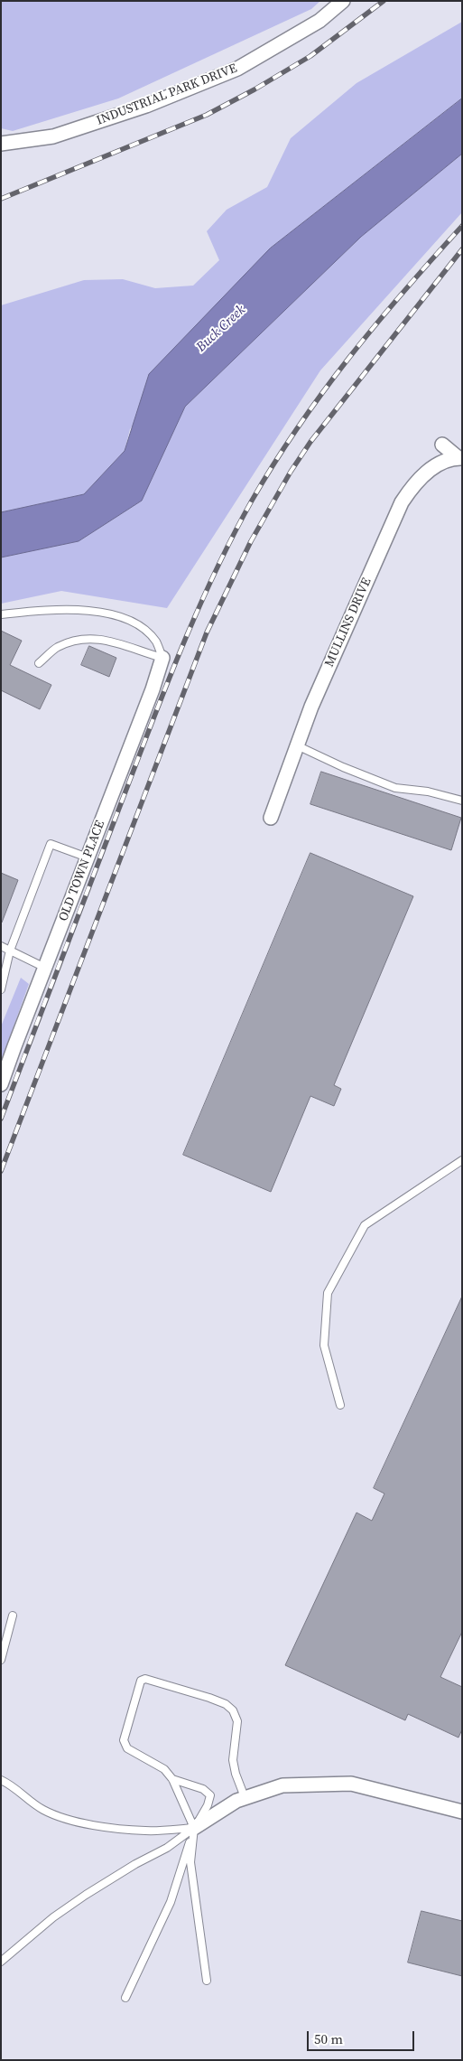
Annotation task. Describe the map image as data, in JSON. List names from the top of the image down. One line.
{"streets":{"street":["INDUSTRIAL PARK DRIVE","MULLINS DRIVE","OLD TOWN PLACE"]},"water":["Buck Creek"],"scale_bar":"50 m"}
